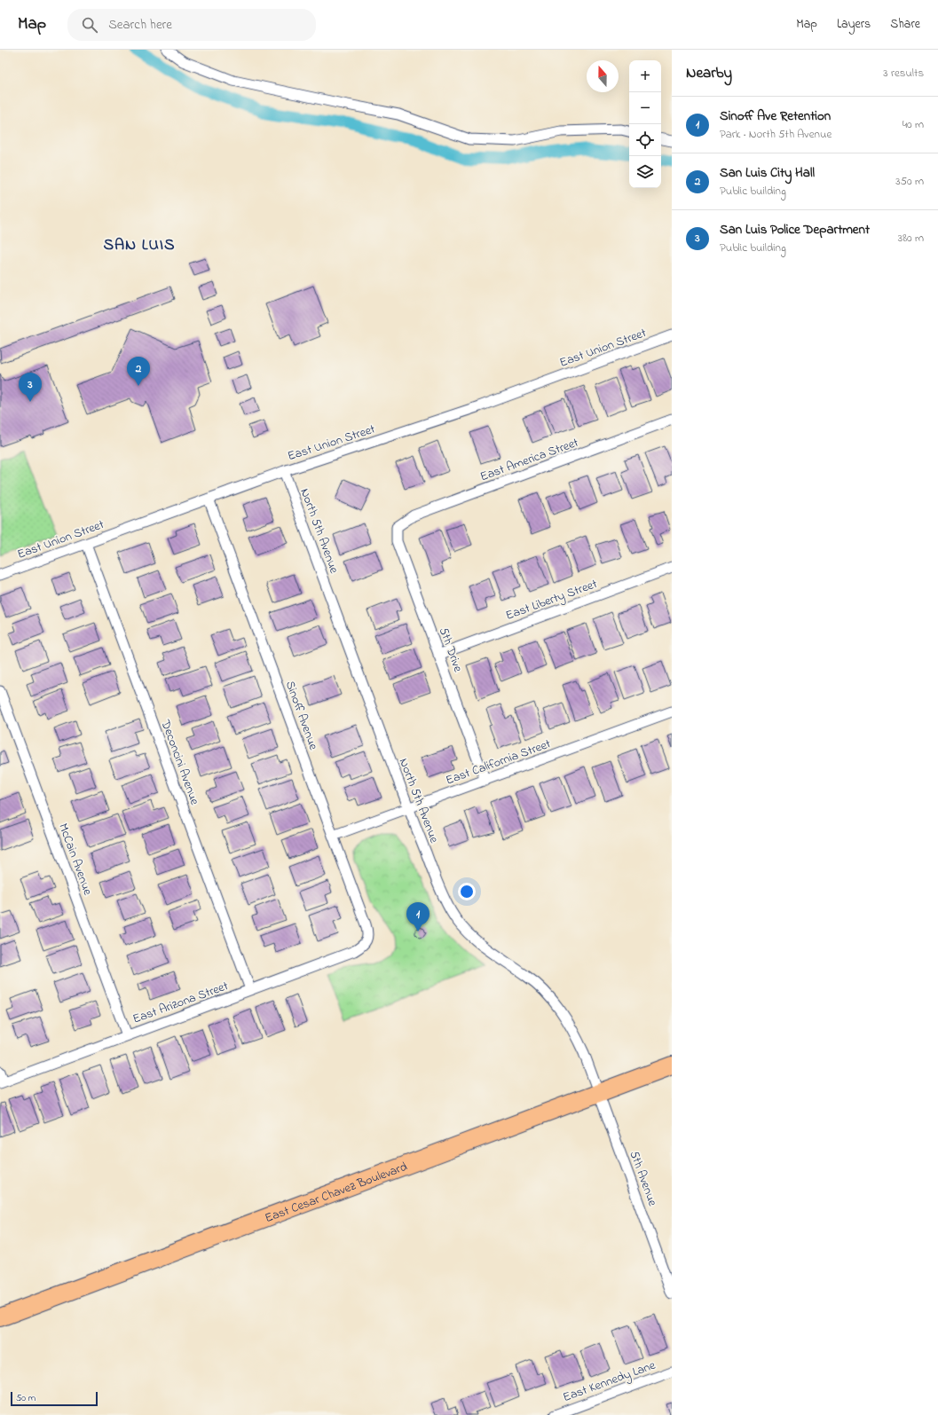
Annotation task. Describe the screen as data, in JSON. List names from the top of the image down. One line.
{"streets":{"highway":["East Cesar Chavez Boulevard"],"street":["East Union Street","East America Street","North 5th Avenue","East Liberty Street","5th Drive","Sinoff Avenue","East California Street","Deconcini Avenue","McCain Avenue","East Arizona Street","5th Avenue","East Kennedy Lane"]},"crossings":[["East Union Street","North 5th Avenue"],["East Union Street","Sinoff Avenue"],["East Union Street","Deconcini Avenue"],["East America Street","5th Drive"],["North 5th Avenue","East California Street"],["North 5th Avenue","5th Avenue"],["North 5th Avenue","East Cesar Chavez Boulevard"],["East Liberty Street","5th Drive"],["5th Drive","East California Street"],["Sinoff Avenue","East California Street"],["Sinoff Avenue","East Arizona Street"],["Deconcini Avenue","East Arizona Street"],["McCain Avenue","East Arizona Street"],["5th Avenue","East Cesar Chavez Boulevard"]],"districts":["SAN LUIS"],"scale_bar":"50 m","north":"top","page":{"header":"Map","search":"Search here","nav":["Map","Layers","Share"],"heading":["Nearby","3 results"],"map_buttons":["+","−"],"list":[{"mark":"1","name":"Sinoff Ave Retention","note":"Park · North 5th Avenue","value":"40 m"},{"mark":"2","name":"San Luis City Hall","note":"Public building","value":"350 m"},{"mark":"3","name":"San Luis Police Department","note":"Public building","value":"380 m"}],"pins":["2","3","1"],"scale":"50 m"}}
